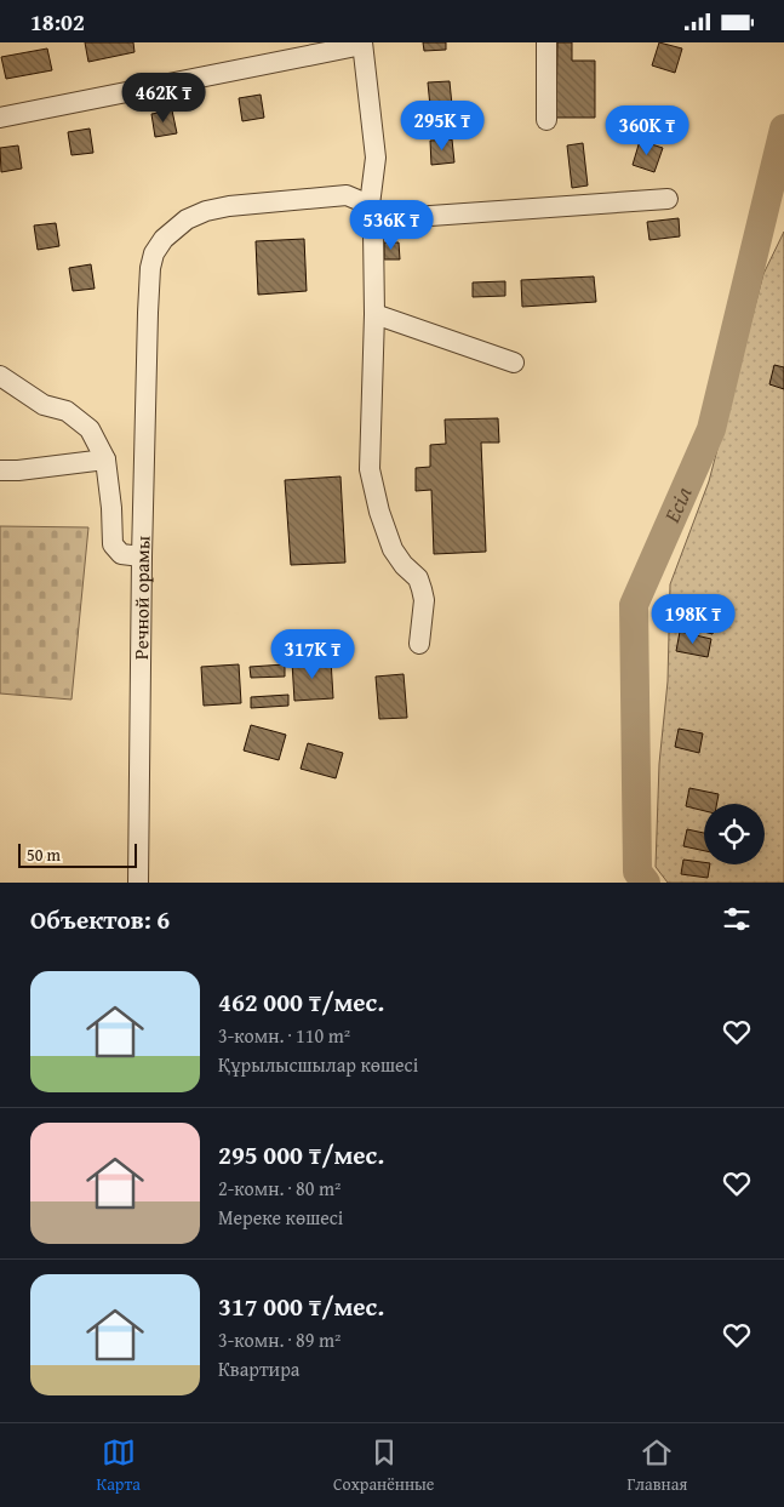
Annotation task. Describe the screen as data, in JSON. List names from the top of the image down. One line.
{"streets":{"street":["Речной орамы"]},"water":["Есіл"],"scale_bar":"50 m","page":{"status":"18:02","price":["462K ₸","295K ₸","360K ₸","536K ₸","198K ₸","317K ₸"],"scale":"50 m","heading":"Объектов: 6","list":[{"name":"462 000 ₸/мес.","note":"3-комн. · 110 m² · Құрылысшылар көшесі"},{"name":"295 000 ₸/мес.","note":"2-комн. · 80 m² · Мереке көшесі"},{"name":"317 000 ₸/мес.","note":"3-комн. · 89 m² · Квартира"}],"tabs":["Карта","Сохранённые","Главная"]}}
